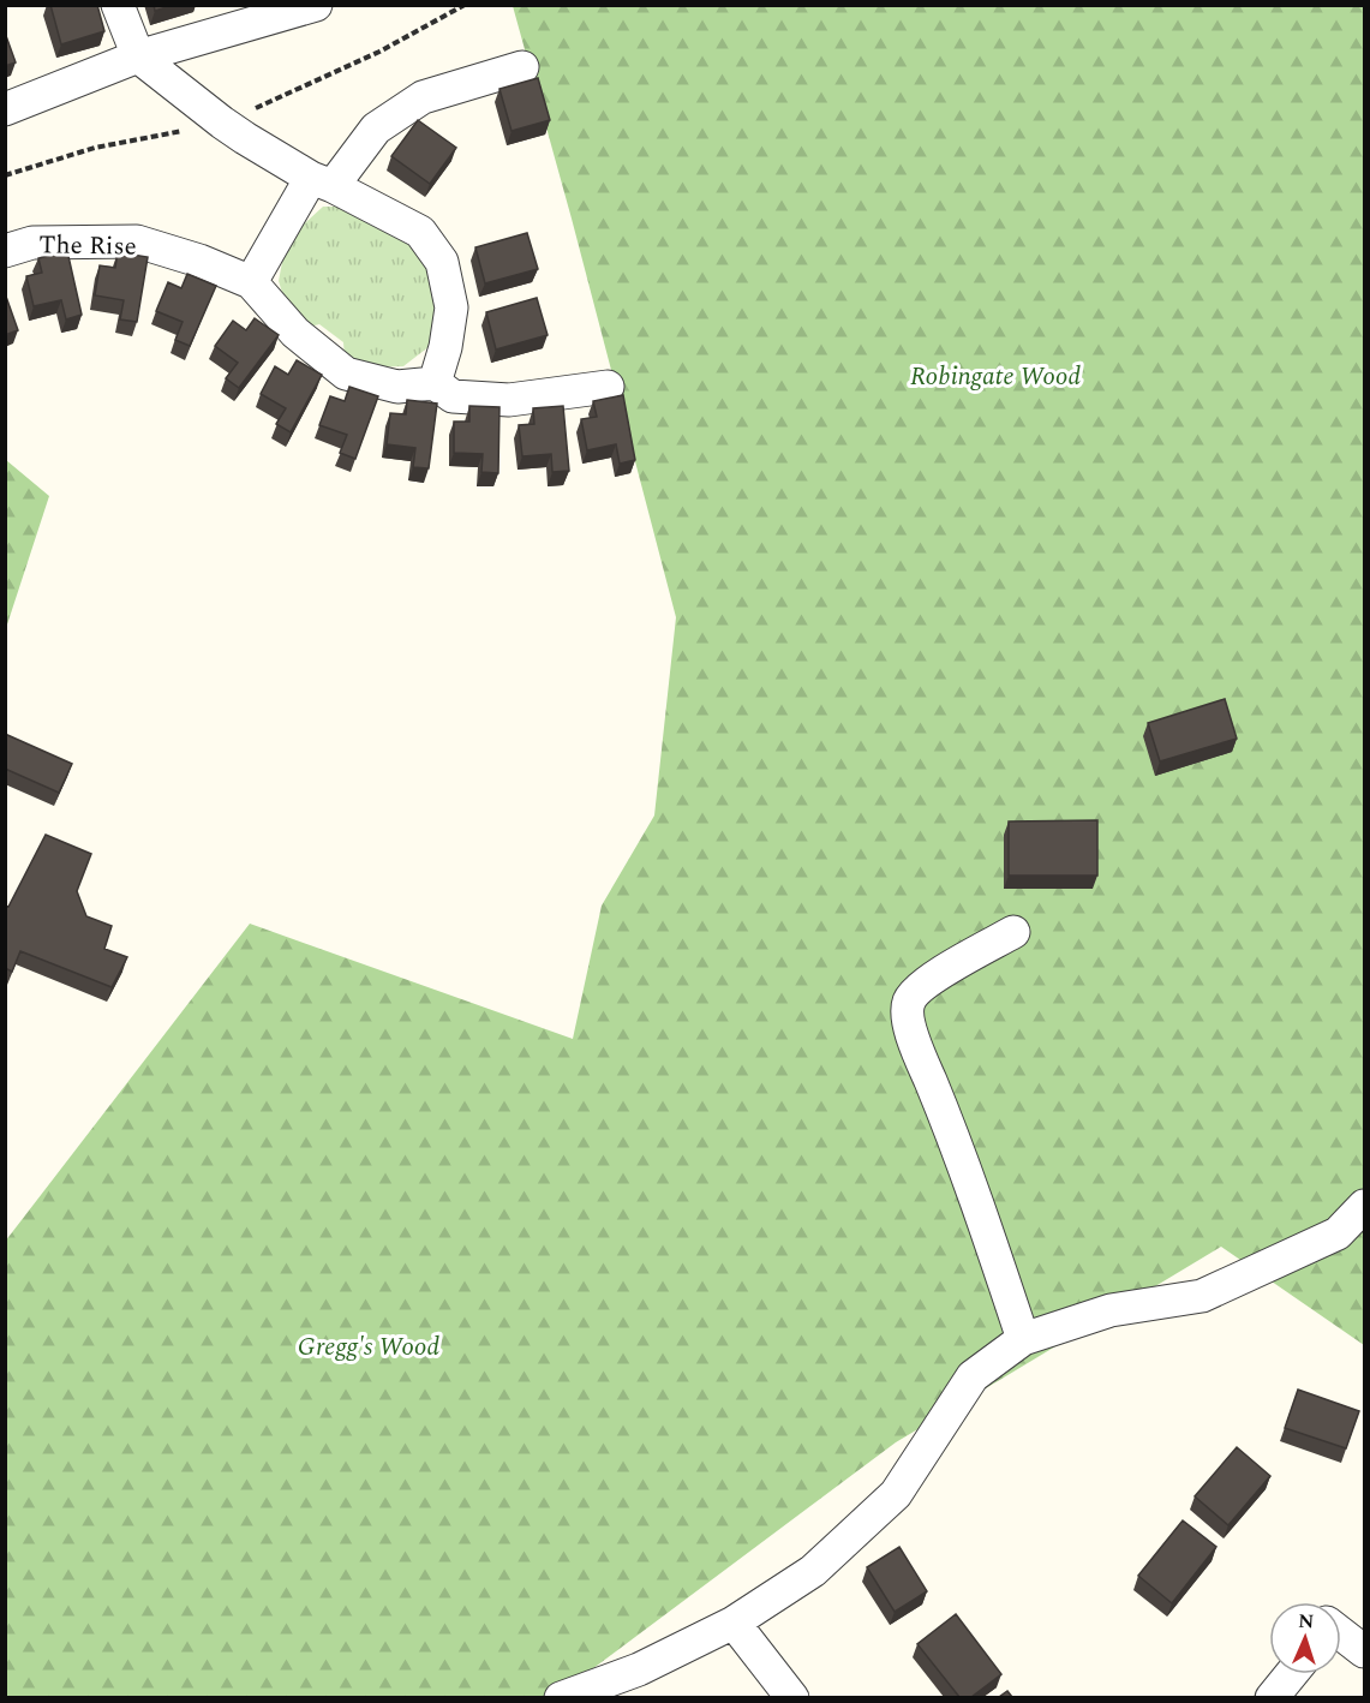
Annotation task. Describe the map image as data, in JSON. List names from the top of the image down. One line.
{"streets":{"street":["The Rise"]},"parks":["Robingate Wood","Gregg's Wood"],"north":"top"}
